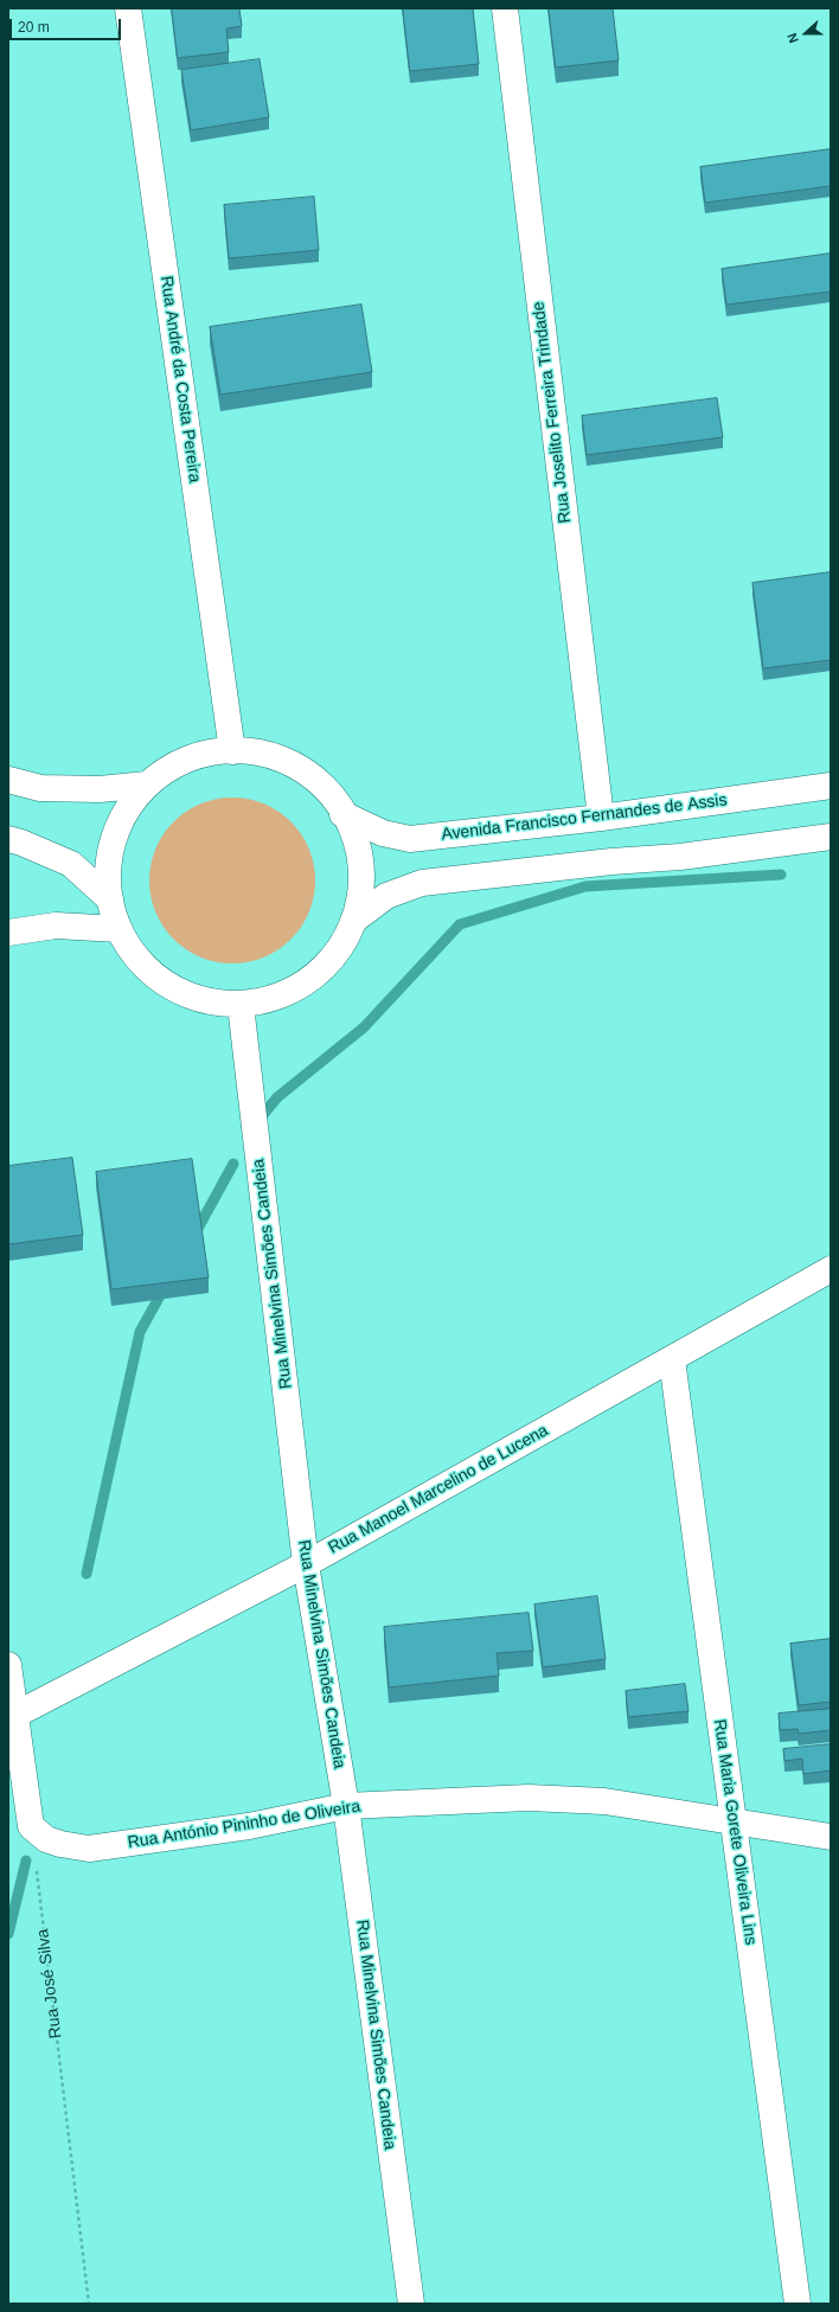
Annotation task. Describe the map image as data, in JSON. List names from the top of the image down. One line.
{"streets":{"street":["Rua André da Costa Pereira","Rua Joselito Ferreira Trindade","Avenida Francisco Fernandes de Assis","Rua Minelvina Simões Candeia","Rua Manoel Marcelino de Lucena","Rua António Pininho de Oliveira","Rua Maria Gorete Oliveira Lins"],"path":["Rua José Silva"]},"crossings":[["Rua Joselito Ferreira Trindade","Avenida Francisco Fernandes de Assis"],["Rua Minelvina Simões Candeia","Rua Manoel Marcelino de Lucena"],["Rua Minelvina Simões Candeia","Rua António Pininho de Oliveira"],["Rua Manoel Marcelino de Lucena","Rua Maria Gorete Oliveira Lins"],["Rua António Pininho de Oliveira","Rua Maria Gorete Oliveira Lins"],["Rua António Pininho de Oliveira","Rua José Silva"]],"scale_bar":"20 m","north":"left"}
